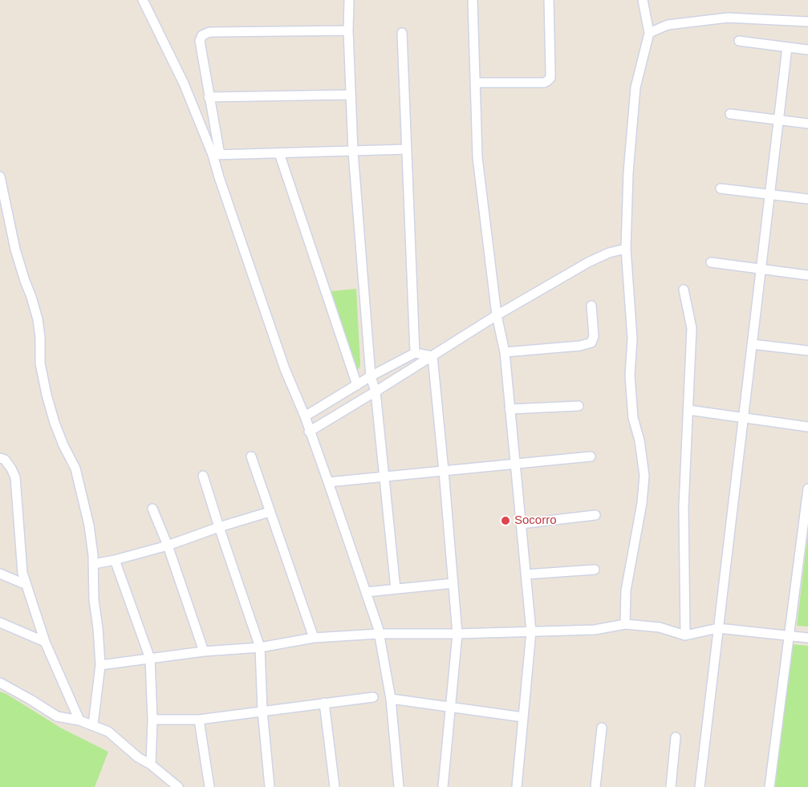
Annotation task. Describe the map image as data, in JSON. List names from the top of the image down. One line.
{"places":["Socorro"]}
